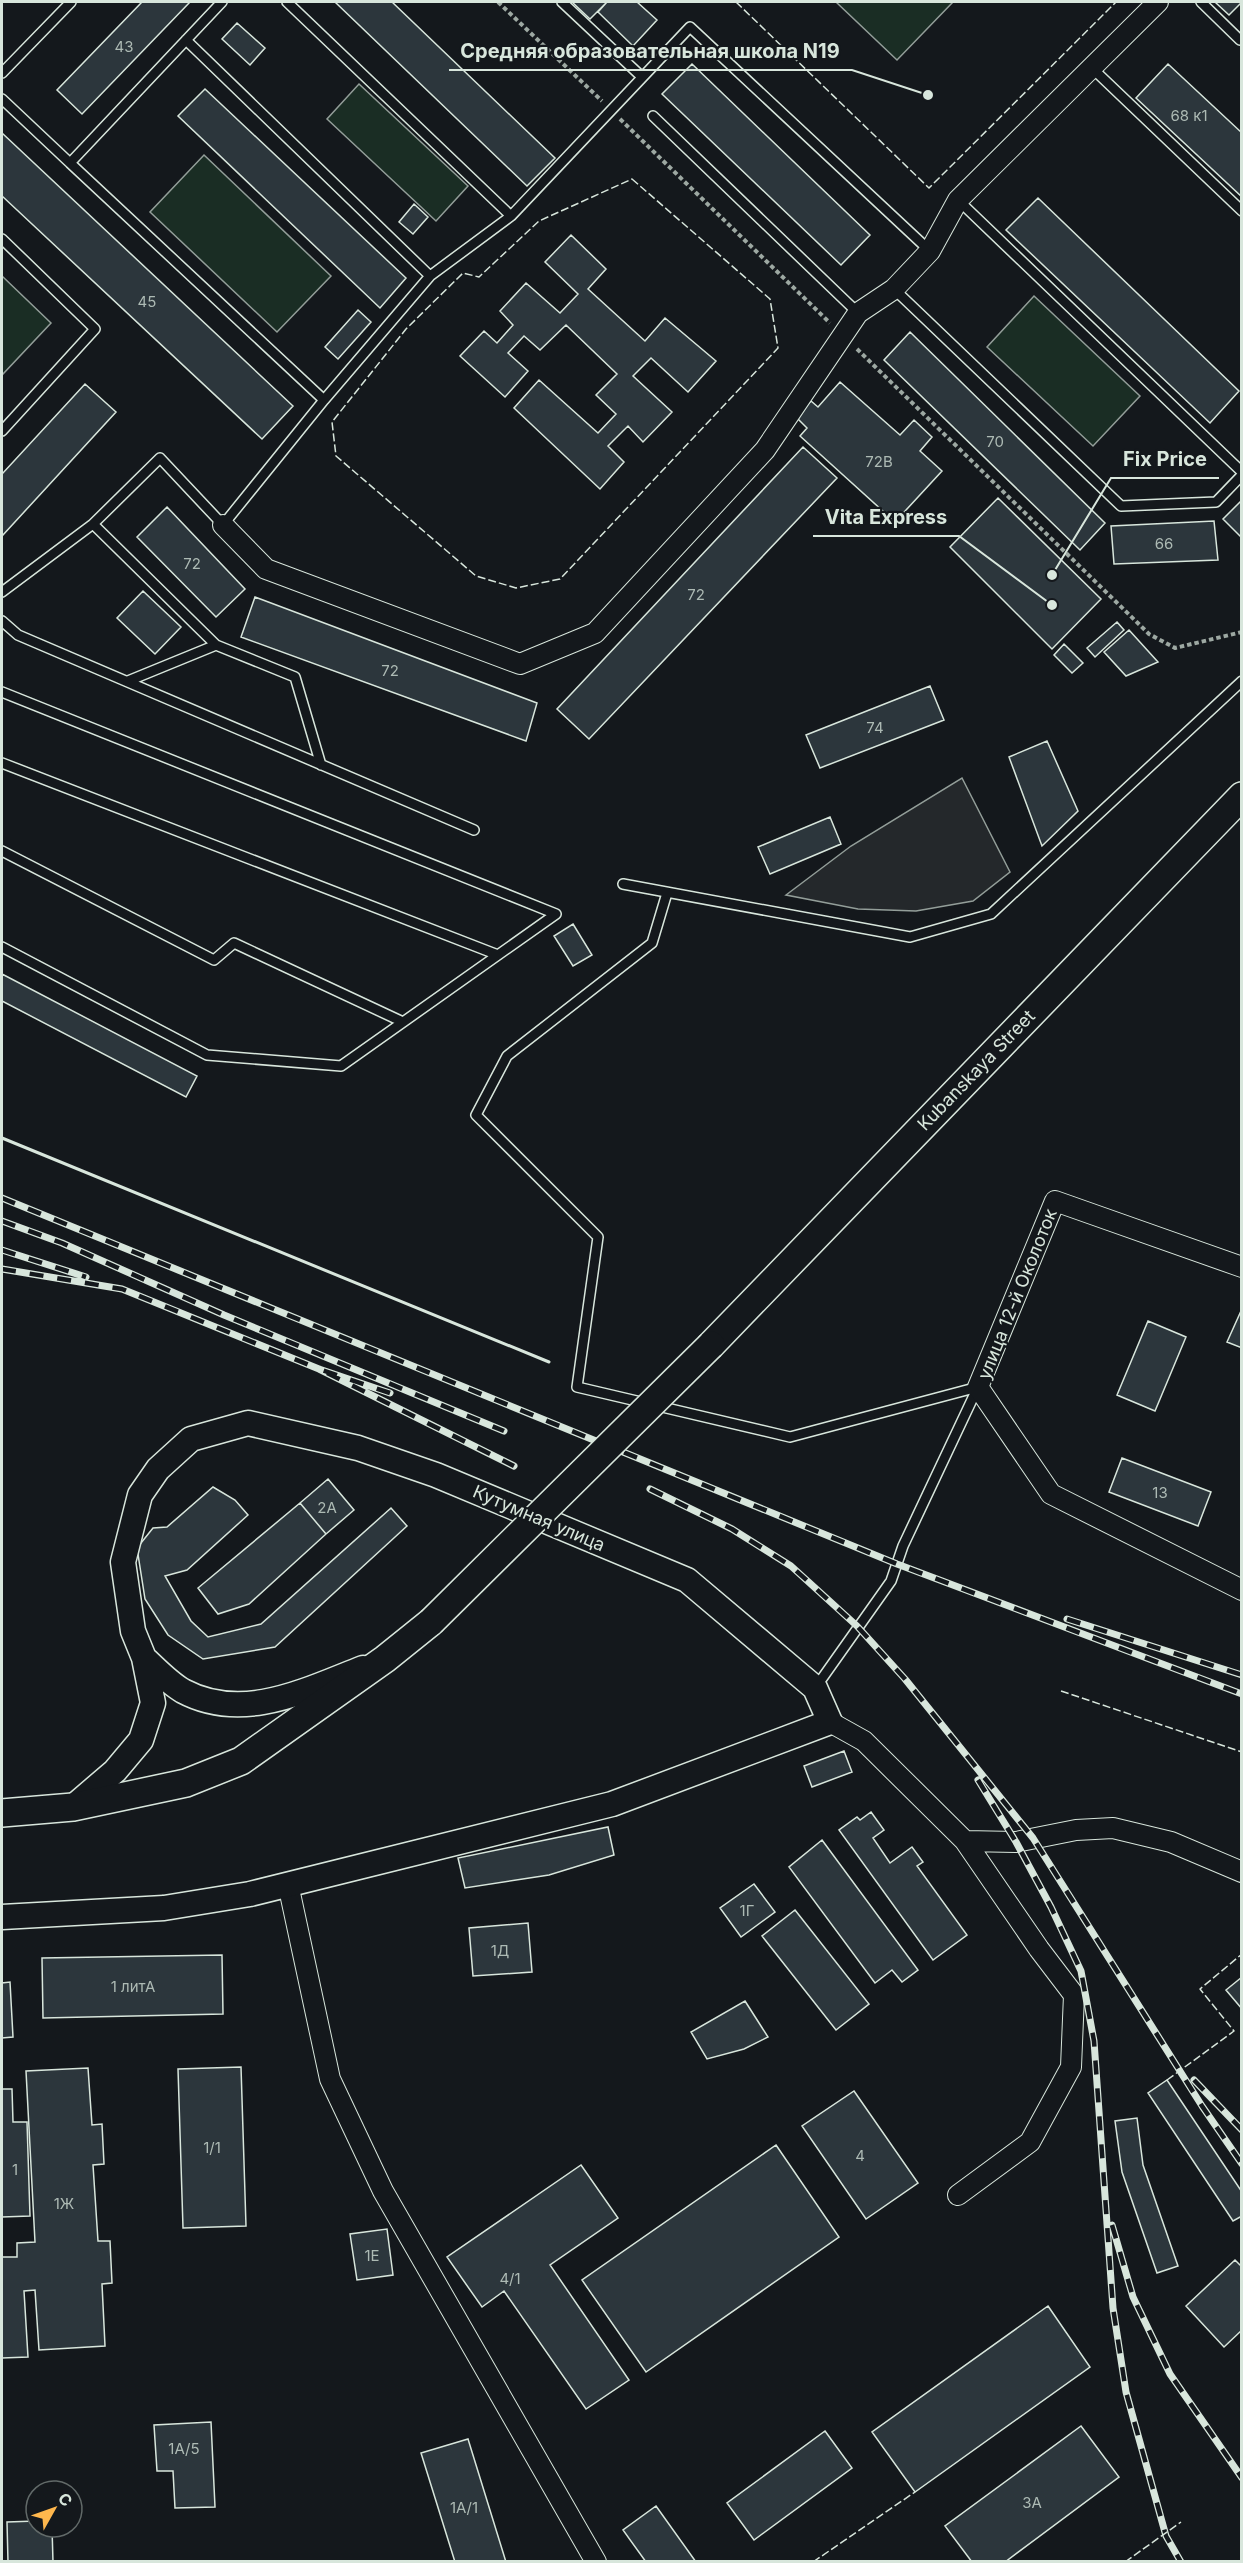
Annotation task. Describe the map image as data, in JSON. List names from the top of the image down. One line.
{"streets":{"main road":["Kubanskaya Street"],"street":["улица 12-й Околоток","Кутумная улица"]},"places":["Средняя образовательная школа N19","Fix Price","Vita Express"],"house_numbers":["43","68 к1","45","70","72В","66","72","72","72","74","13","2А","1Г","1Д","1 литА","1/1","4","1","1Ж","1Е","4/1","1А/5","3А","1А/1"],"north":"top right"}
